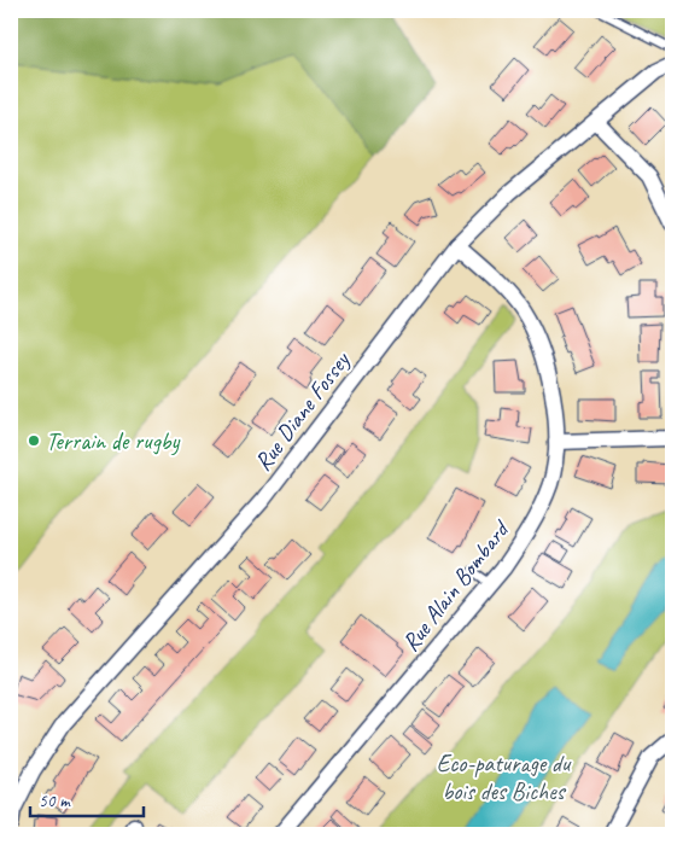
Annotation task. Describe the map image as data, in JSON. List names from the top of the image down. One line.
{"streets":{"street":["Rue Diane Fossey","Rue Alain Bombard"]},"crossings":[["Rue Diane Fossey","Rue Alain Bombard"]],"parks":["Eco-paturage du bois des Biches"],"places":["Terrain de rugby"],"scale_bar":"50 m"}
